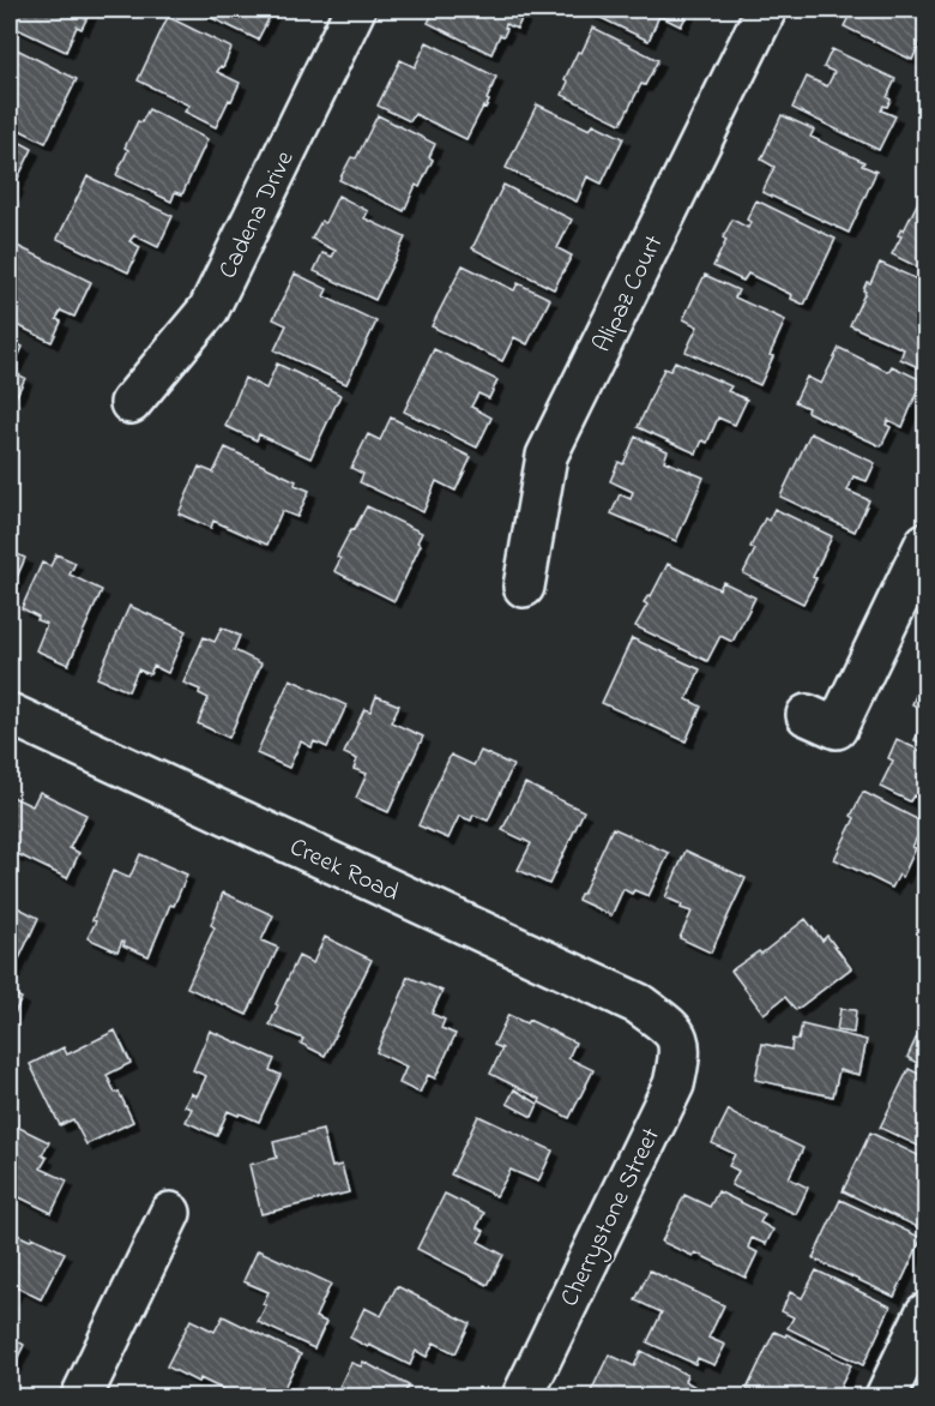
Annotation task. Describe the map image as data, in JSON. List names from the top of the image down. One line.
{"streets":{"street":["Cadena Drive","Alipaz Court","Creek Road","Cherrystone Street"]},"crossings":[["Creek Road","Cherrystone Street"]]}
